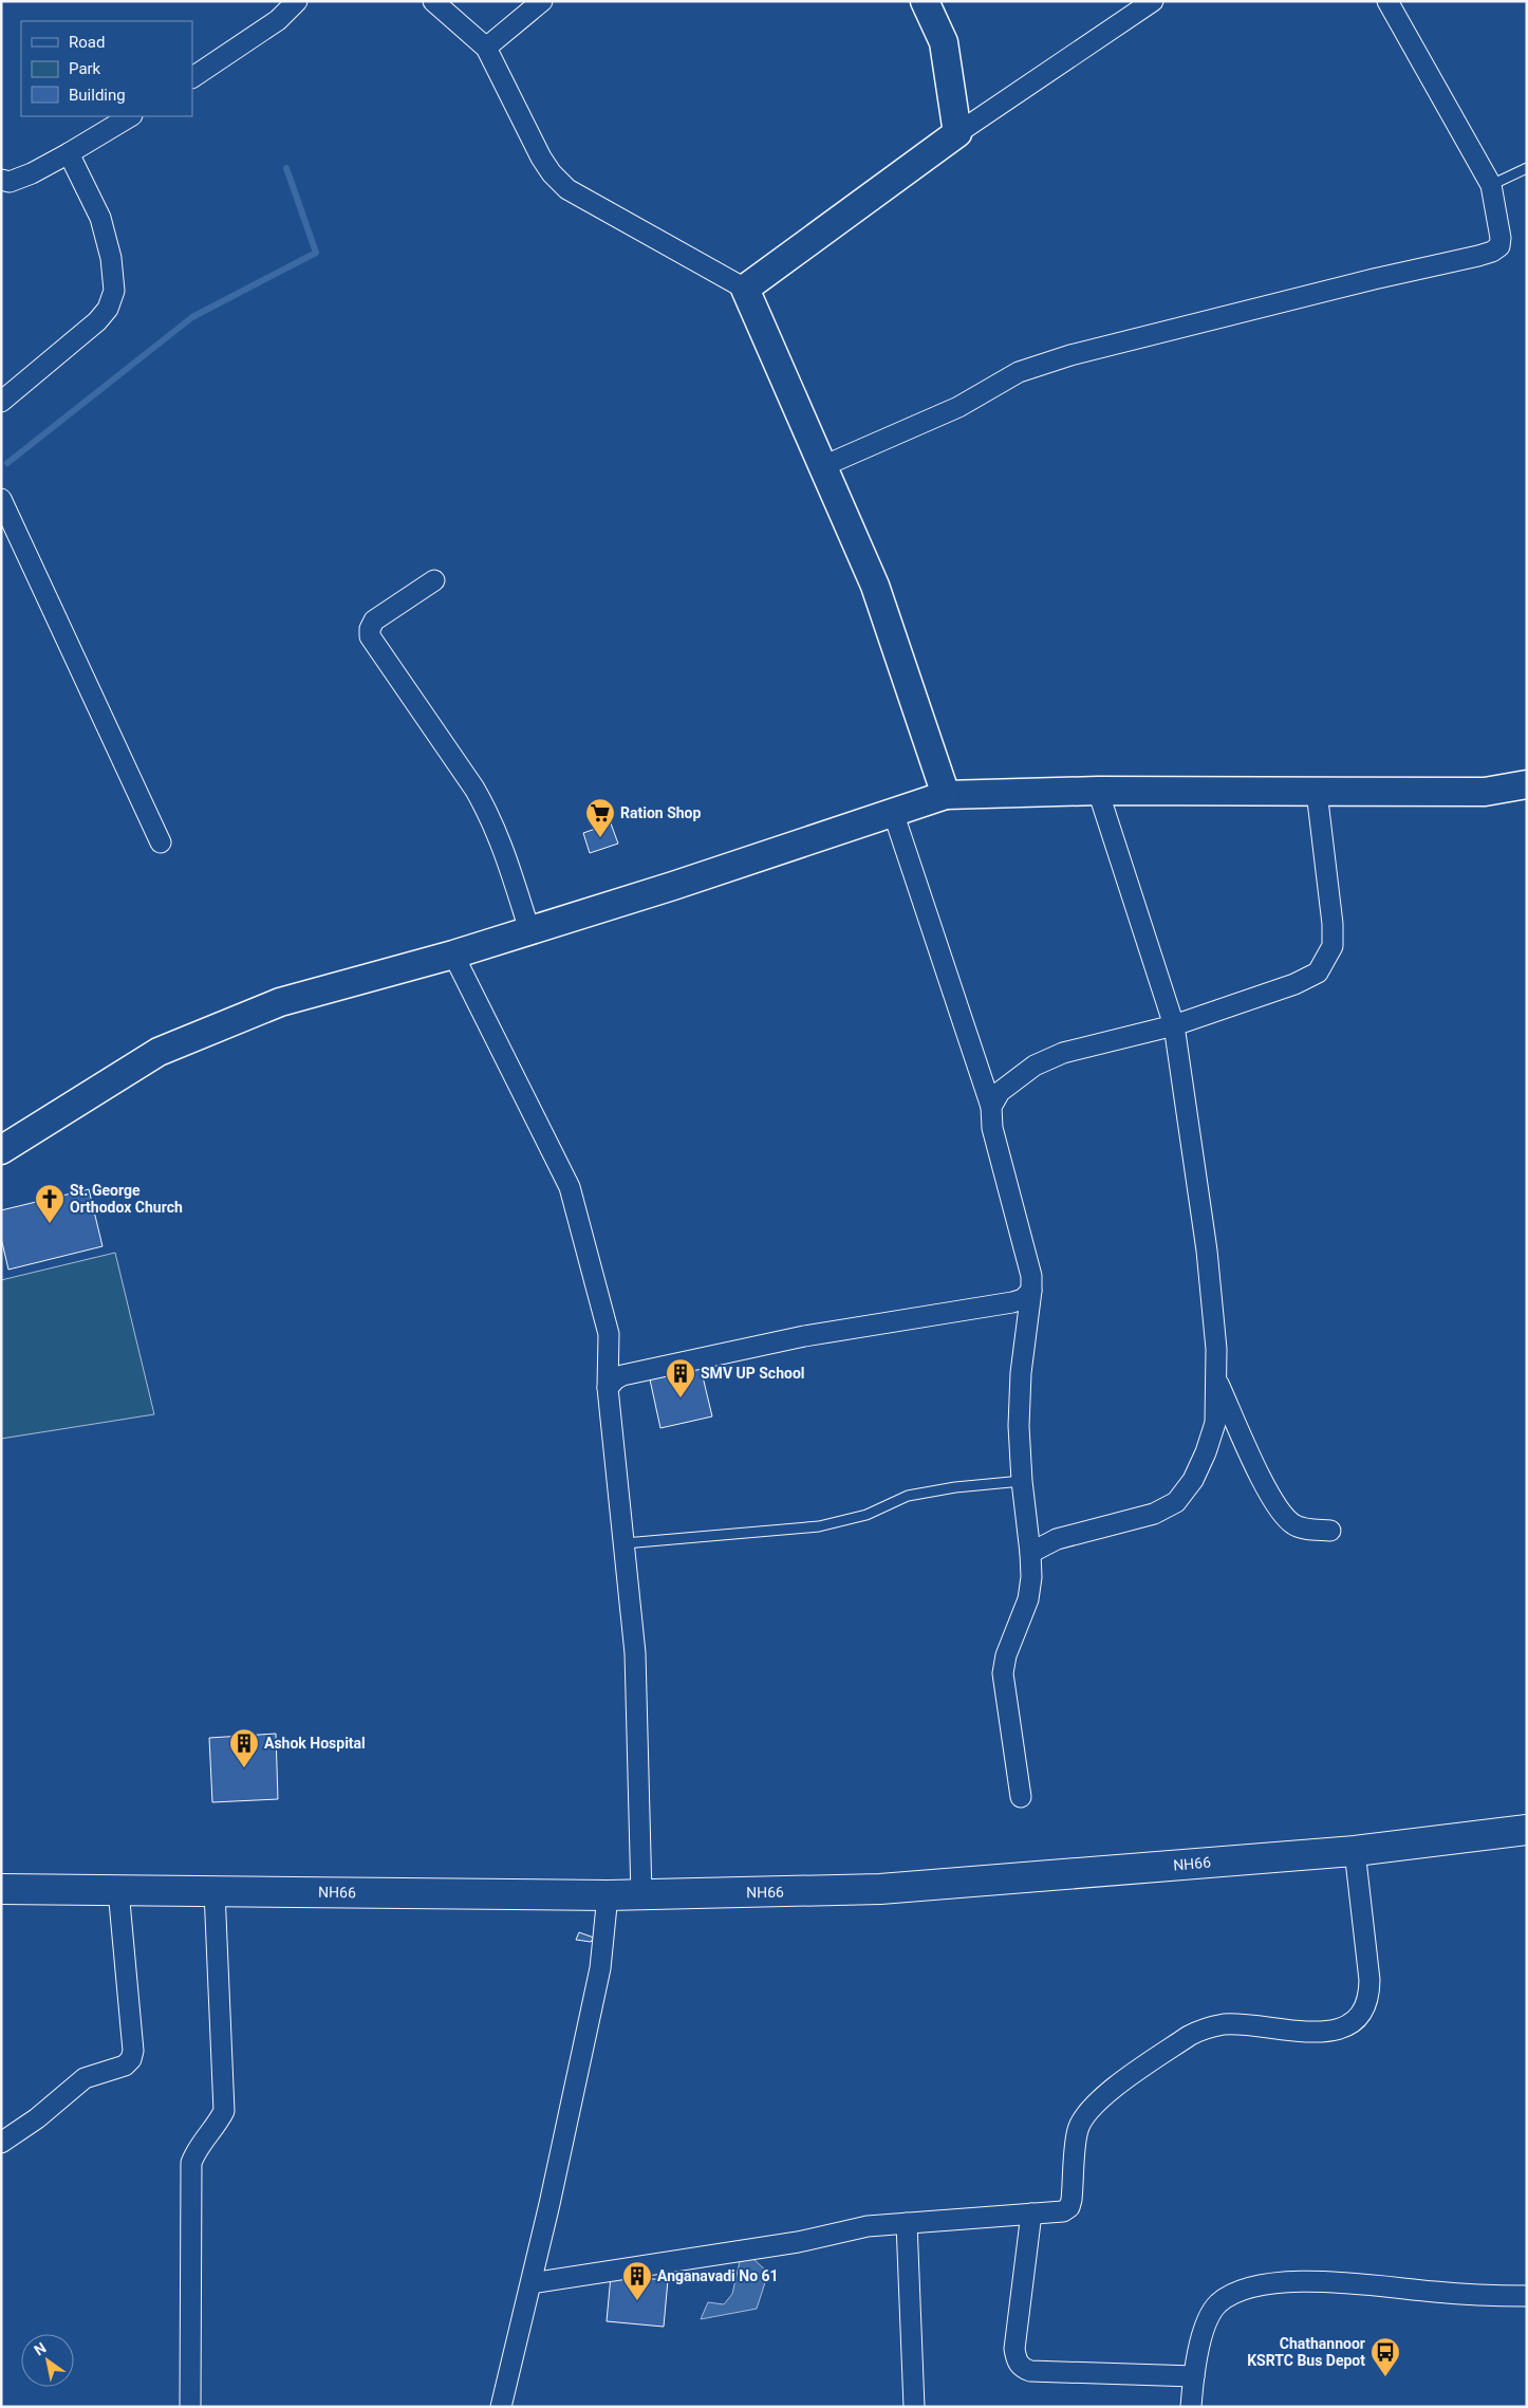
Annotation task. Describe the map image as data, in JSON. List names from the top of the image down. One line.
{"streets":{"highway":["NH66"]},"places":{"supermarket":["Ration Shop"],"church":["St. George Orthodox Church"],"building":["SMV UP School","Ashok Hospital","Anganavadi No 61"],"bus stop":["Chathannoor KSRTC Bus Depot"]},"legend":["Road","Park","Building"],"north":"top left"}
